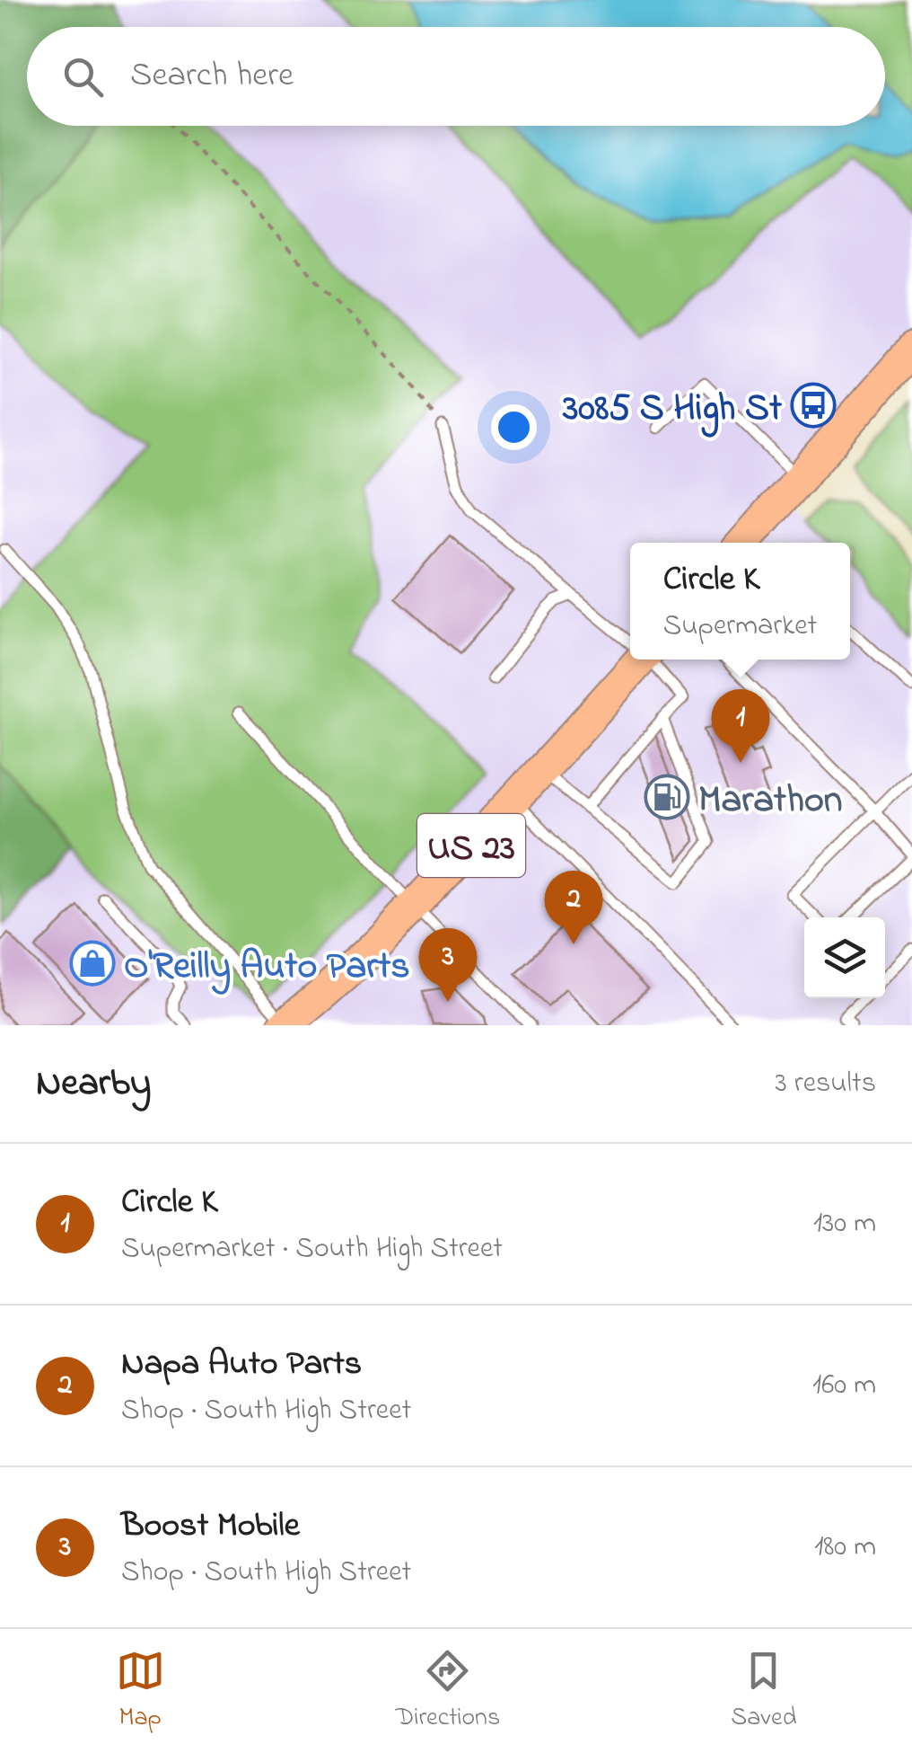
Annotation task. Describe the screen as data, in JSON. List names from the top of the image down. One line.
{"streets":{"main road":["US 23"]},"places":{"bus stop":["3085 S High St"],"fuel station":["Marathon"],"shop":["O'Reilly Auto Parts"]},"page":{"search":"Search here","popup":["Circle K","Supermarket"],"pins":["1","2","3"],"heading":["Nearby","3 results"],"list":[{"mark":"1","name":"Circle K","note":"Supermarket · South High Street","value":"130 m"},{"mark":"2","name":"Napa Auto Parts","note":"Shop · South High Street","value":"160 m"},{"mark":"3","name":"Boost Mobile","note":"Shop · South High Street","value":"180 m"}],"nav":["Map","Directions","Saved"]}}
